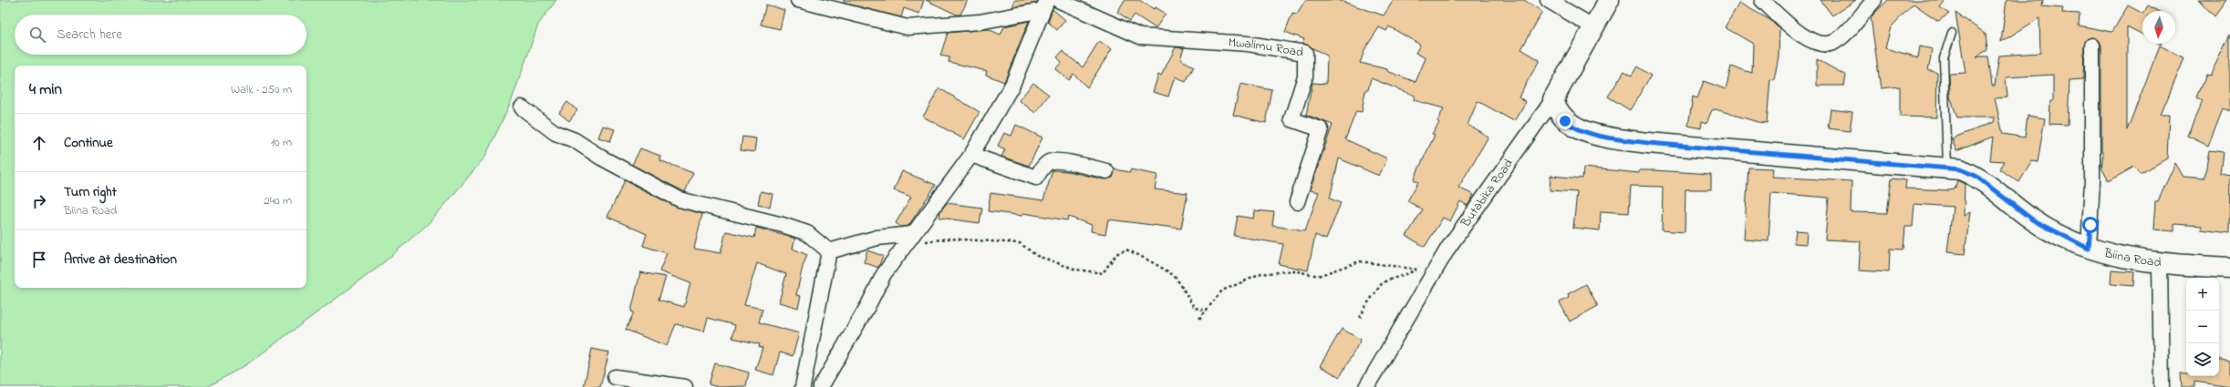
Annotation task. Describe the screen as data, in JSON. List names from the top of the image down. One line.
{"streets":{"main road":["Butabika Road","Biina Road"],"street":["Mwalimu Road"]},"crossings":[["Butabika Road","Biina Road"]],"north":"bottom","page":{"search":"Search here","heading":["4 min","Walk · 250 m"],"list":[["Continue","10 m"],["Turn right","Biina Road","240 m"],"Arrive at destination"],"map_buttons":["+","−"]}}
